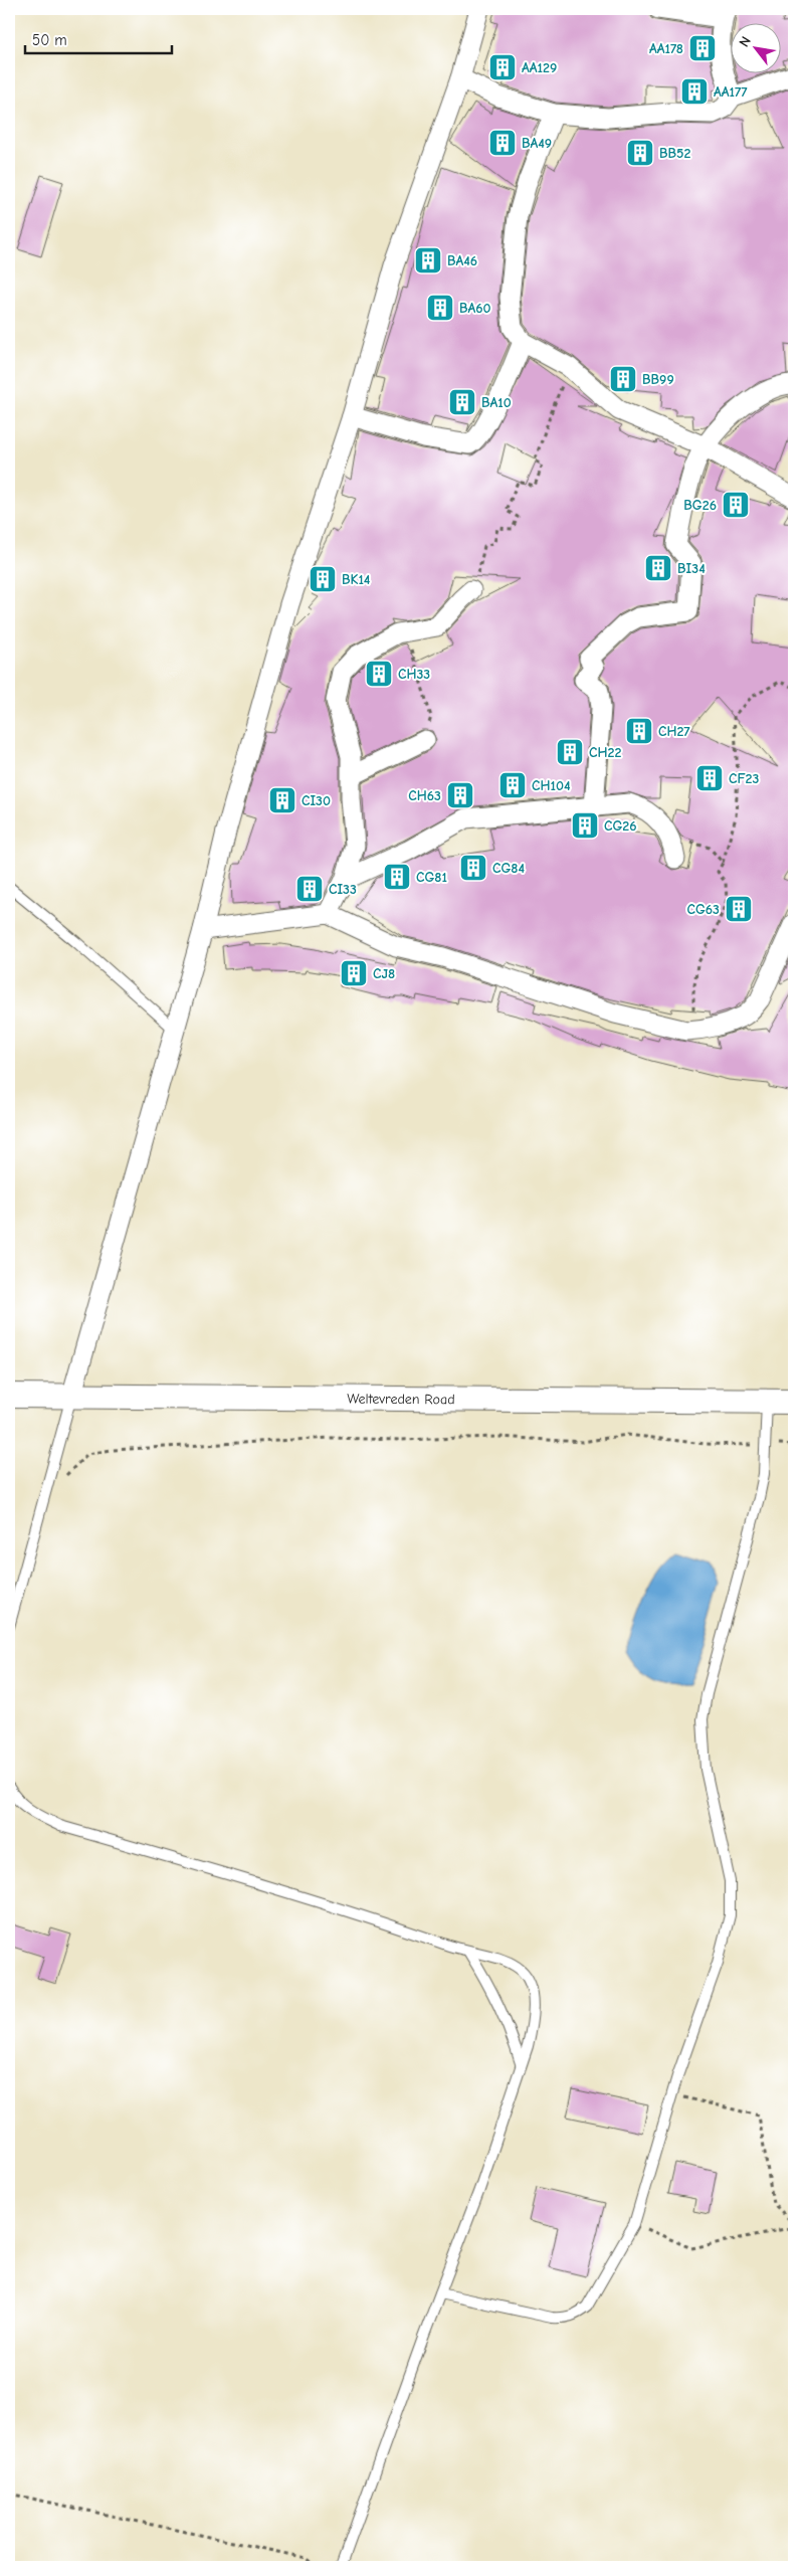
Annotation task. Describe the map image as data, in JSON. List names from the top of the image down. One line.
{"streets":{"street":["Weltevreden Road"]},"places":{"building":["AA178","AA129","AA177","BA49","BB52","BA46","BA60","BB99","BA10","BG26","BI34","BK14","CH33","CH27","CH22","CF23","CH104","CH63","CI30","CG26","CG84","CG81","CI33","CG63","CJ8"]},"scale_bar":"50 m","north":"top left"}
